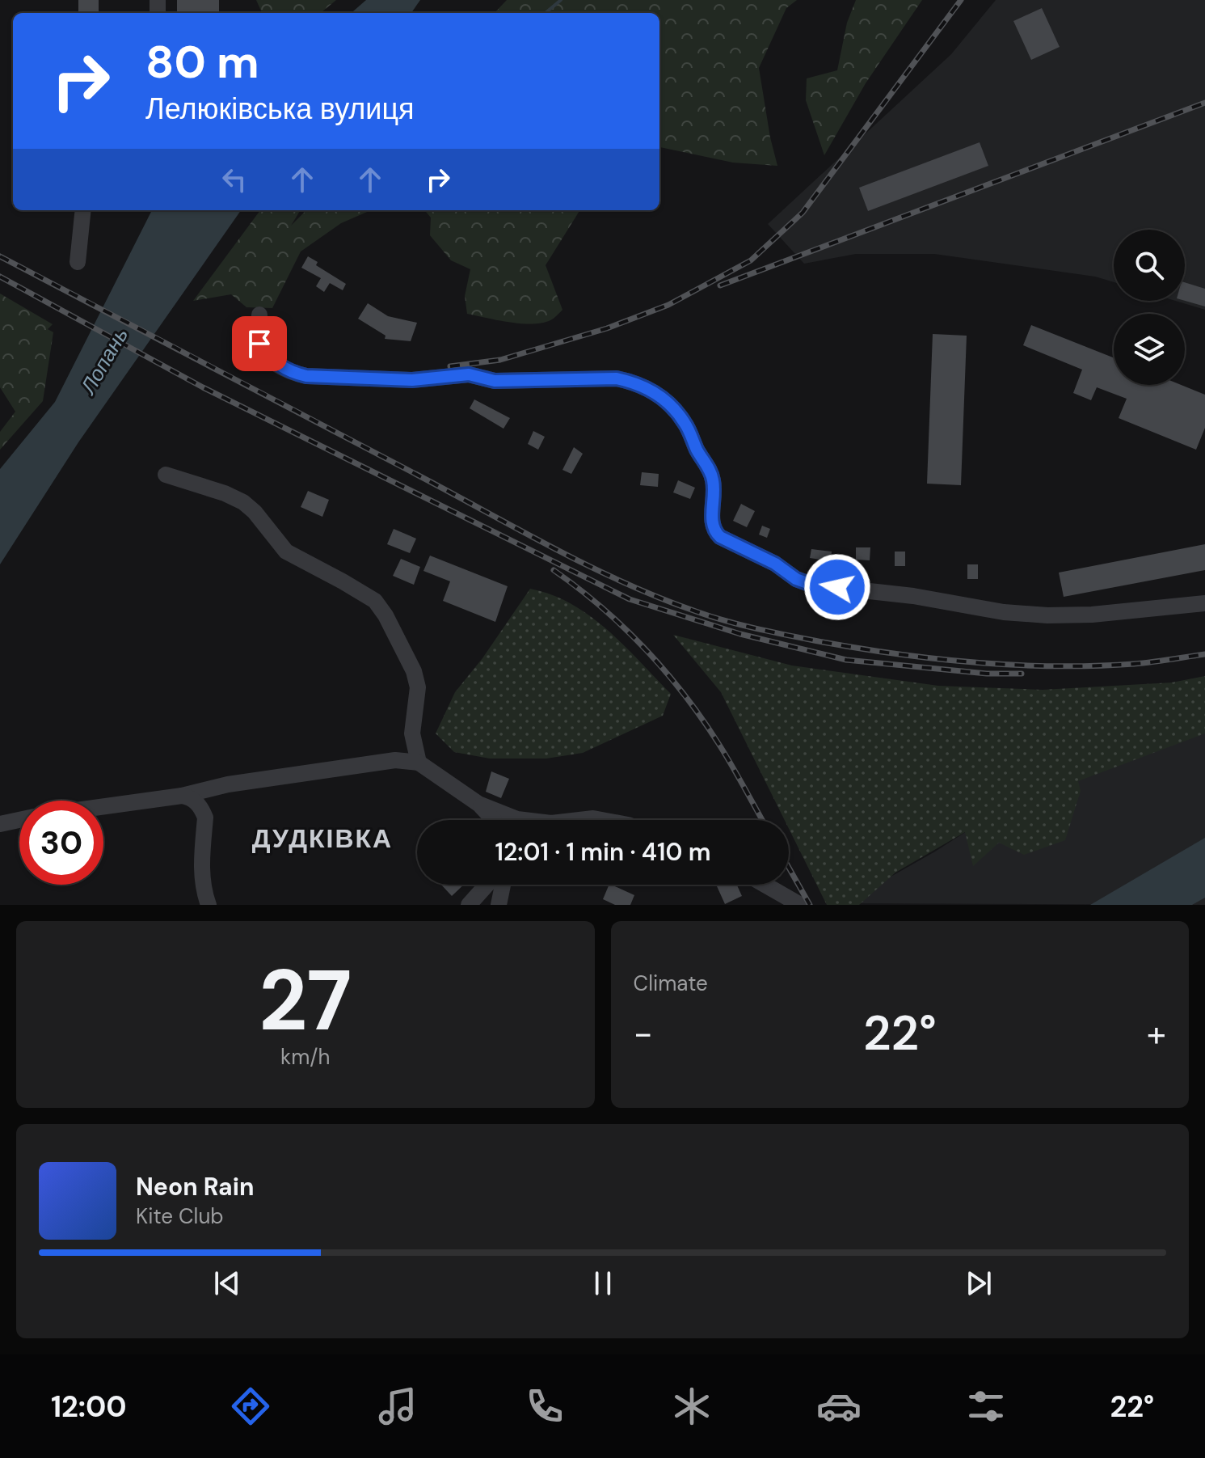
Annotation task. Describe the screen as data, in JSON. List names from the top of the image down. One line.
{"districts":["ДУДКІВКА"],"water":["Лопань"],"page":{"turn":["80 m","Лелюківська вулиця"],"limit":"30","trip":"12:01 · 1 min · 410 m","tile":[["27","km/h"],"Climate"],"heat":["−","22°","+"],"song":["Neon Rain","Kite Club"],"tabs":["12:00","22°"]}}
